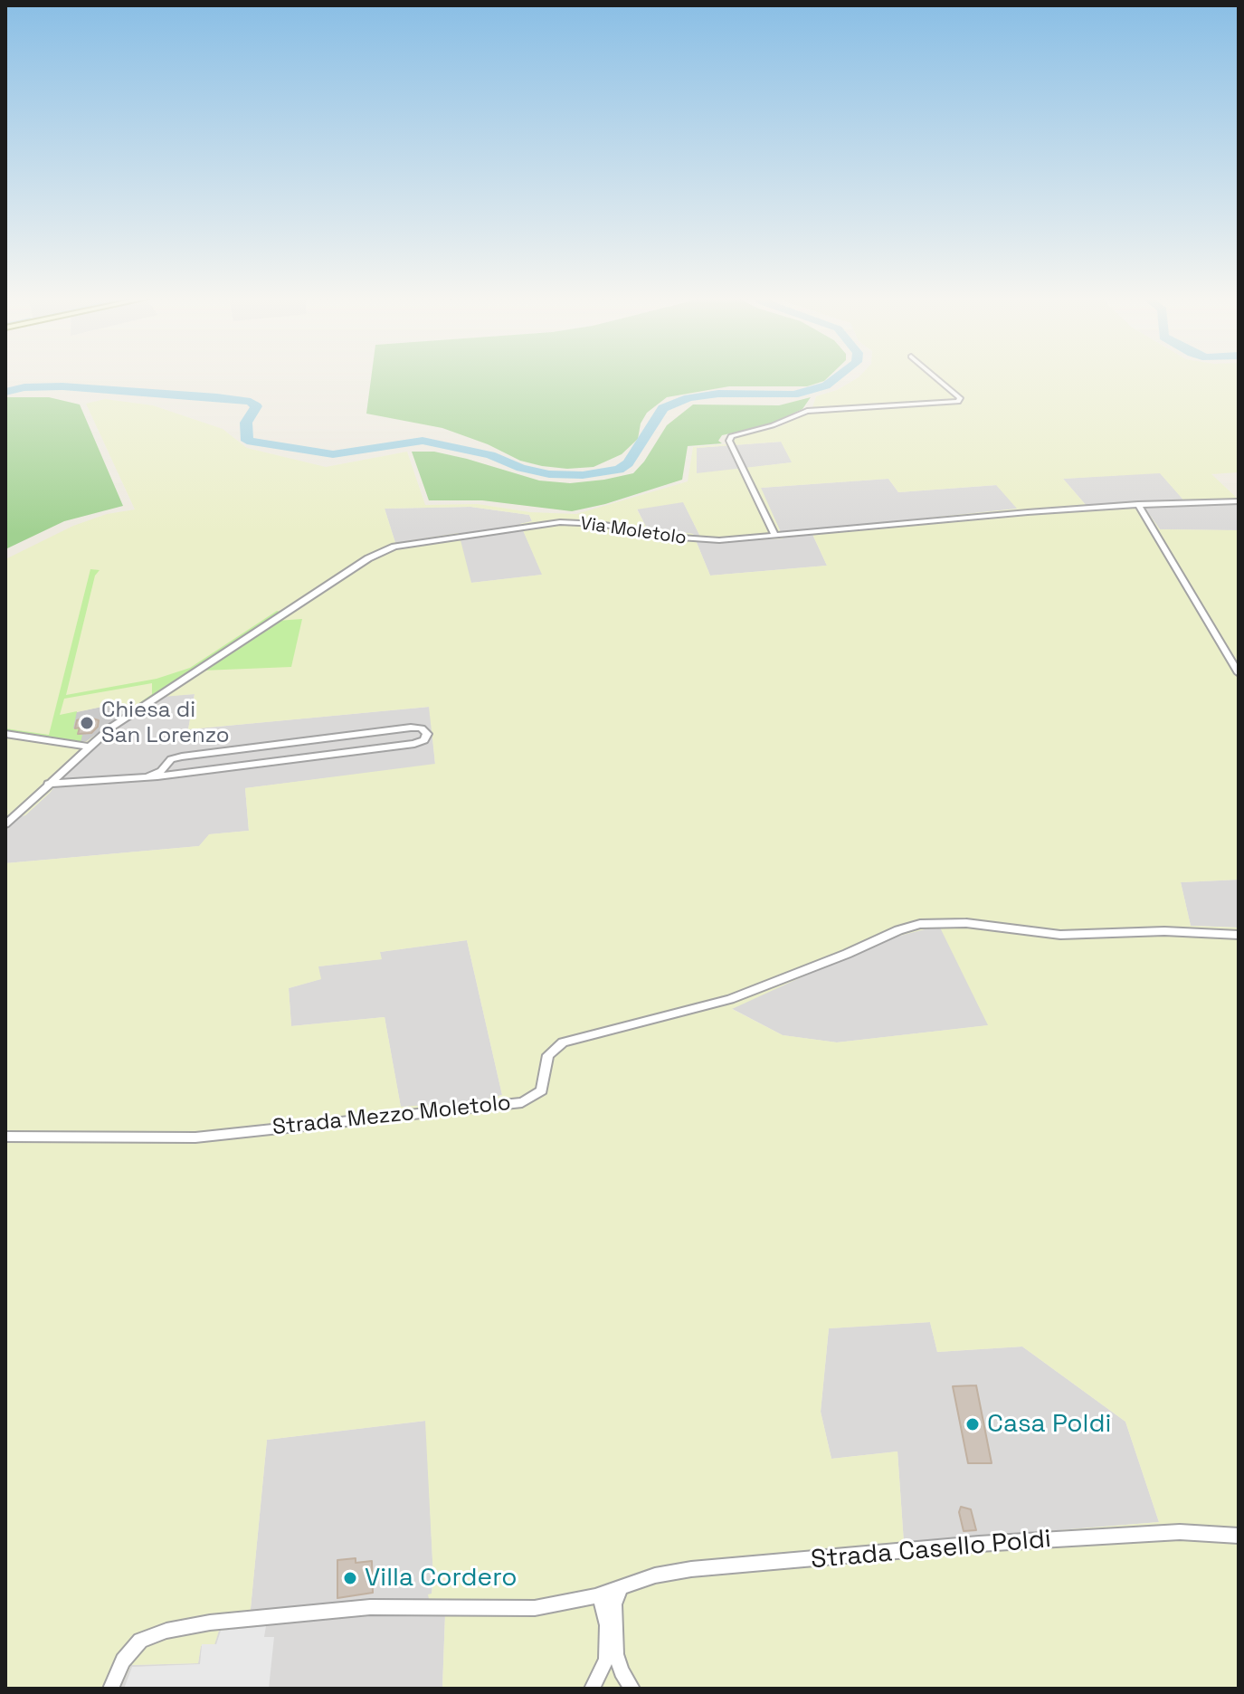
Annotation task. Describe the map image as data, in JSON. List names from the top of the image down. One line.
{"streets":{"street":["Via Moletolo","Strada Mezzo Moletolo","Strada Casello Poldi"]},"places":["Chiesa di San Lorenzo","Casa Poldi","Villa Cordero"]}
